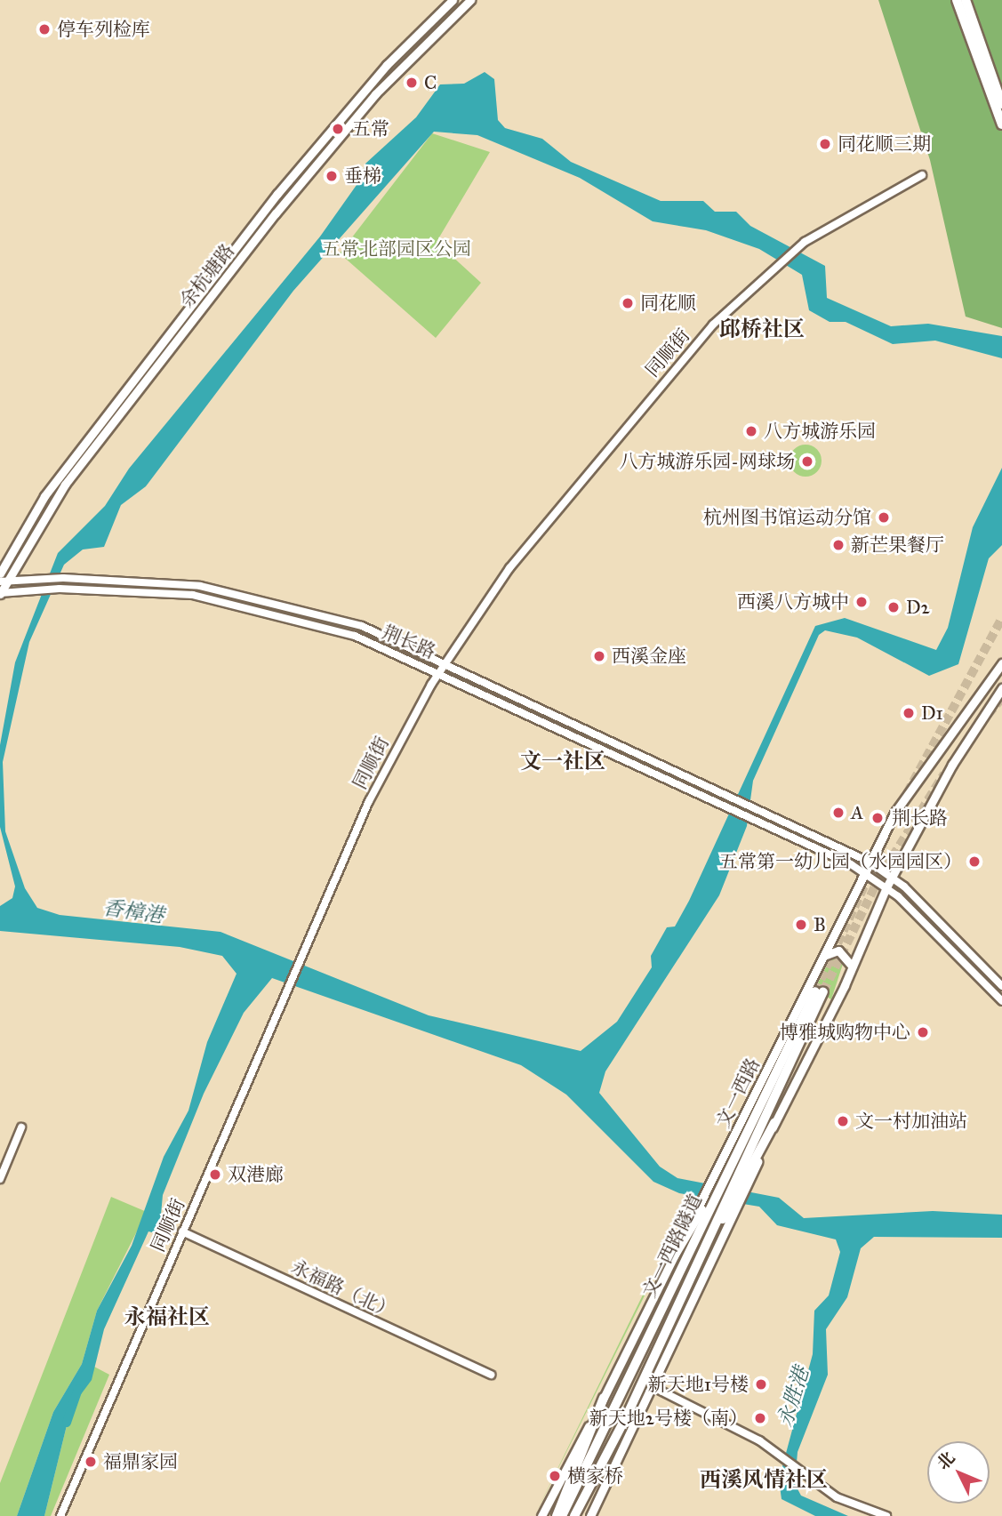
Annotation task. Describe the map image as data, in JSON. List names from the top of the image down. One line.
{"streets":{"highway":["文一西路隧道"],"main road":["余杭塘路","文一西路"],"street":["同顺街","荆长路","永福路（北）"]},"crossings":[["余杭塘路","荆长路"],["同顺街","荆长路"],["同顺街","永福路（北）"],["荆长路","文一西路"],["文一西路","文一西路隧道"]],"districts":["邱桥社区","文一社区","永福社区","西溪风情社区"],"water":["香樟港","永胜港"],"parks":["五常北部园区公园"],"places":["停车列检库","C","五常","同花顺三期","垂梯","同花顺","八方城游乐园","八方城游乐园-网球场","杭州图书馆运动分馆","新芒果餐厅","西溪八方城中","D2","西溪金座","D1","A","荆长路","五常第一幼儿园（水园园区）","B","博雅城购物中心","文一村加油站","双港廊","新天地1号楼","新天地2号楼（南）","福鼎家园","横家桥"],"north":"top left"}
